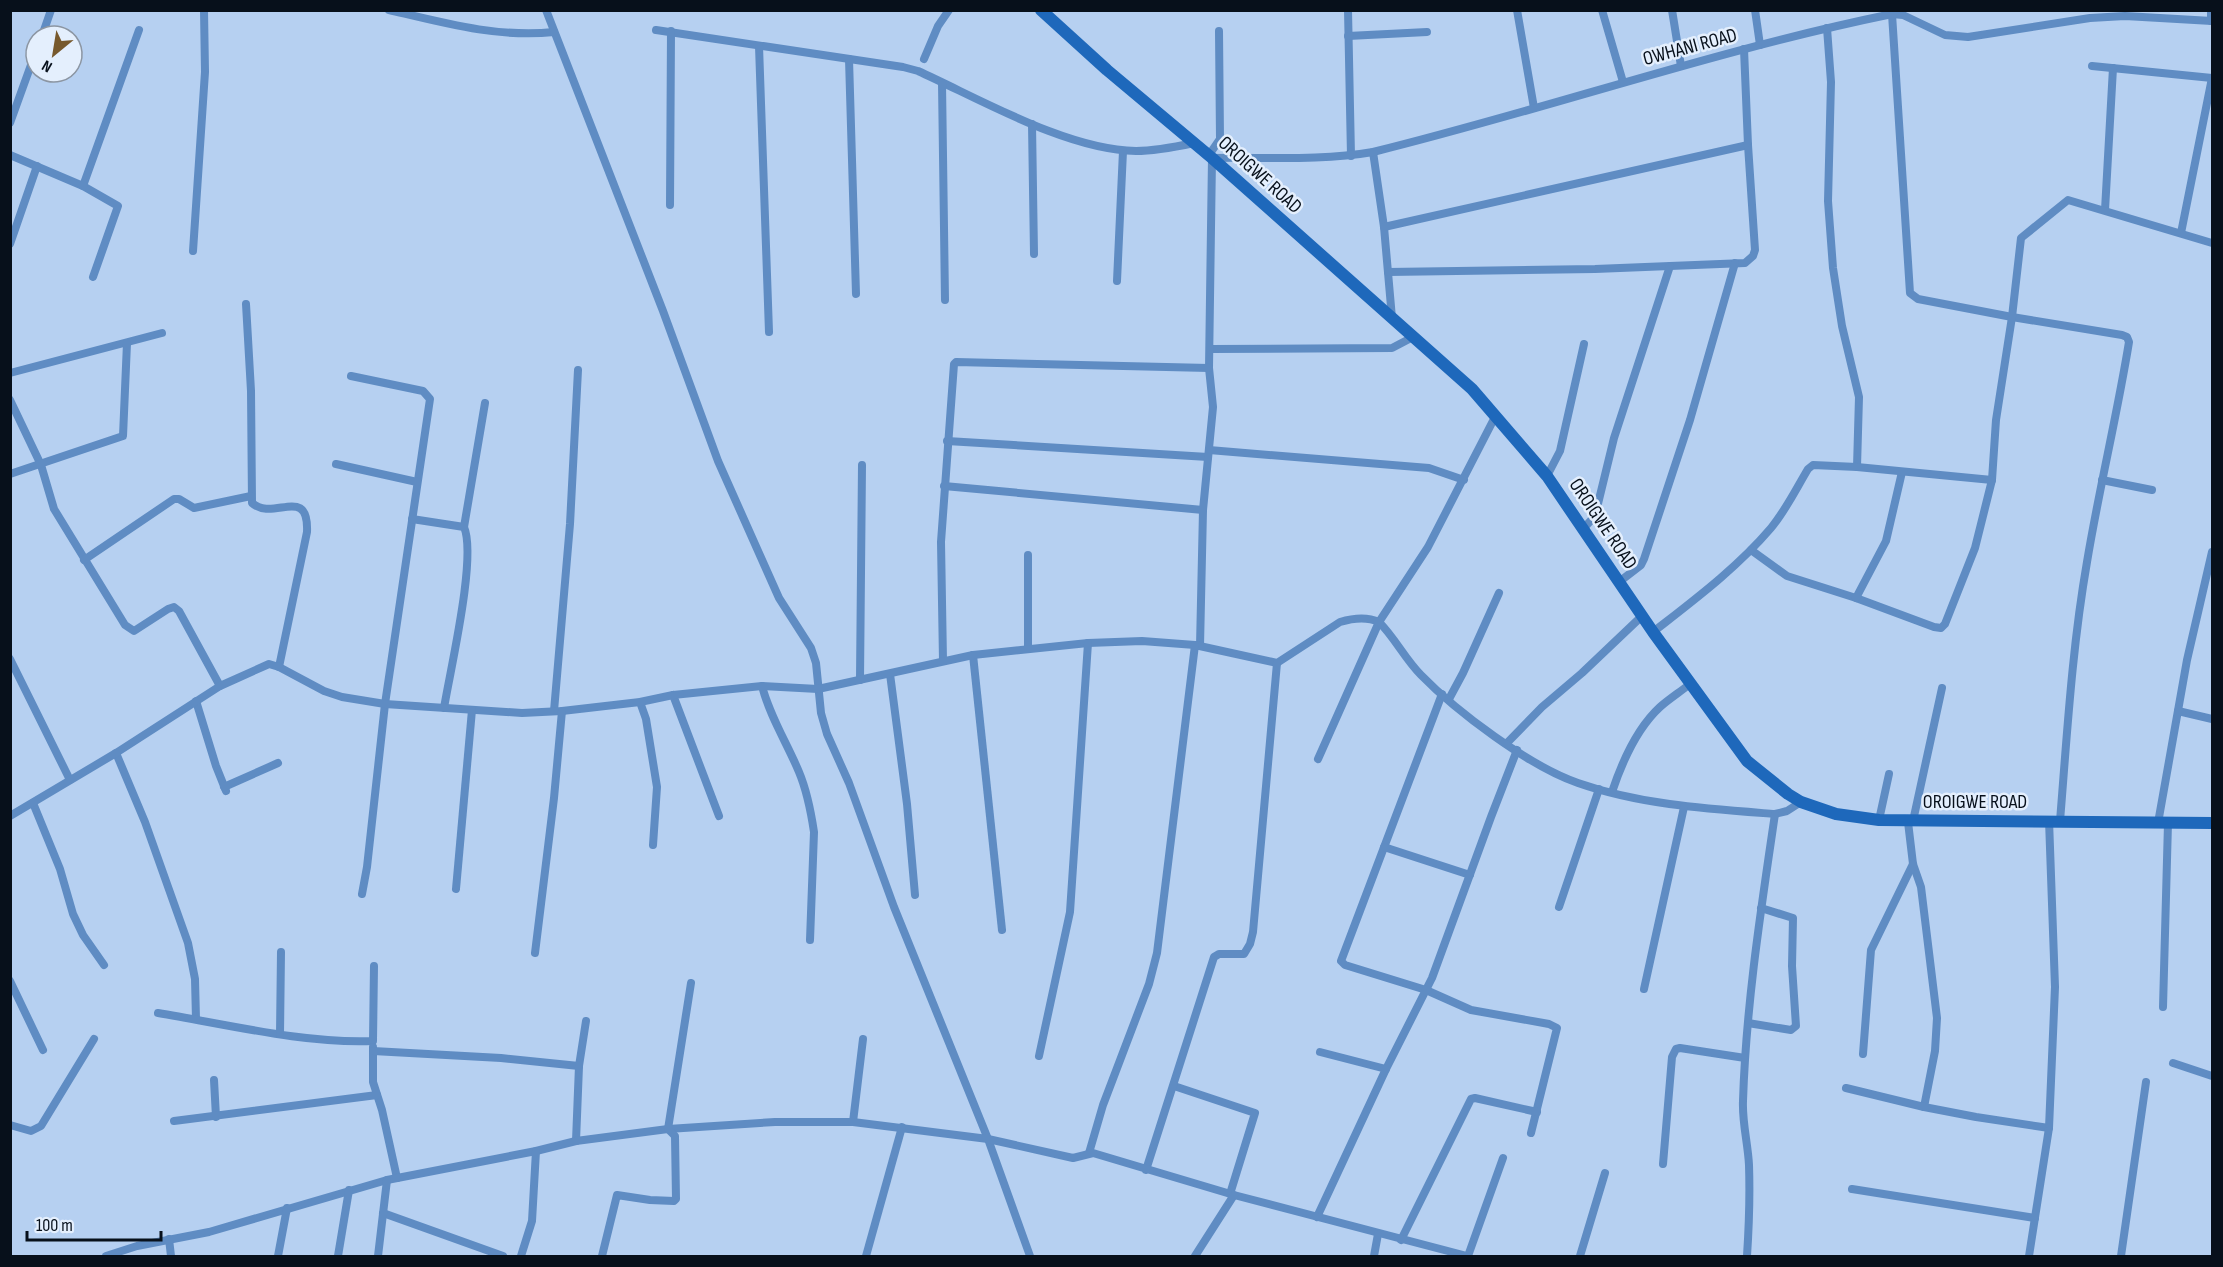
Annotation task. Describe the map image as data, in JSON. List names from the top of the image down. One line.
{"streets":{"street":["OWHANI ROAD","OROIGWE ROAD"]},"crossings":[["OWHANI ROAD","OROIGWE ROAD"]],"scale_bar":"100 m","north":"bottom left"}
